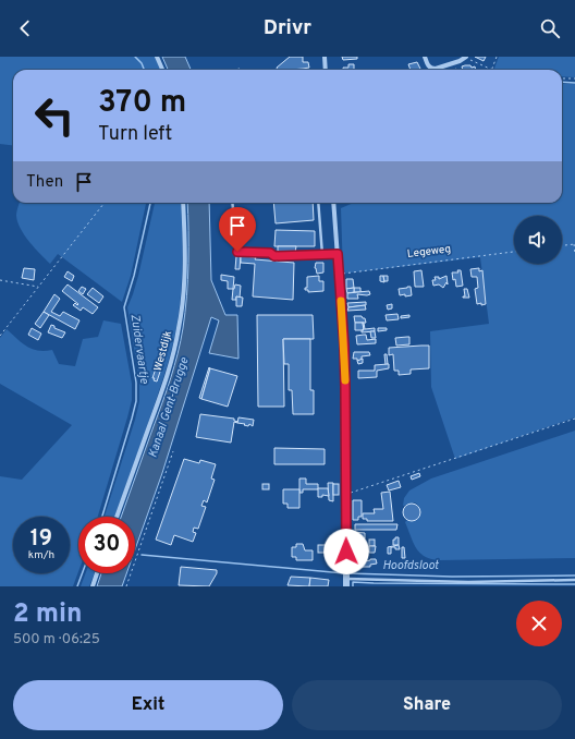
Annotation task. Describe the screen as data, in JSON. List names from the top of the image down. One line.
{"streets":{"street":["Westdijk"],"path":["Legeweg"]},"water":["Zuidervaartje","Kanaal Gent-Brugge","Hoofdsloot"],"page":{"header":"Drivr","turn":["370 m","Turn left"],"then":"Then","speed":"19 km/h","limit":"30","heading":["2 min","500 m · 06:25"],"buttons":["Exit","Share"]}}
